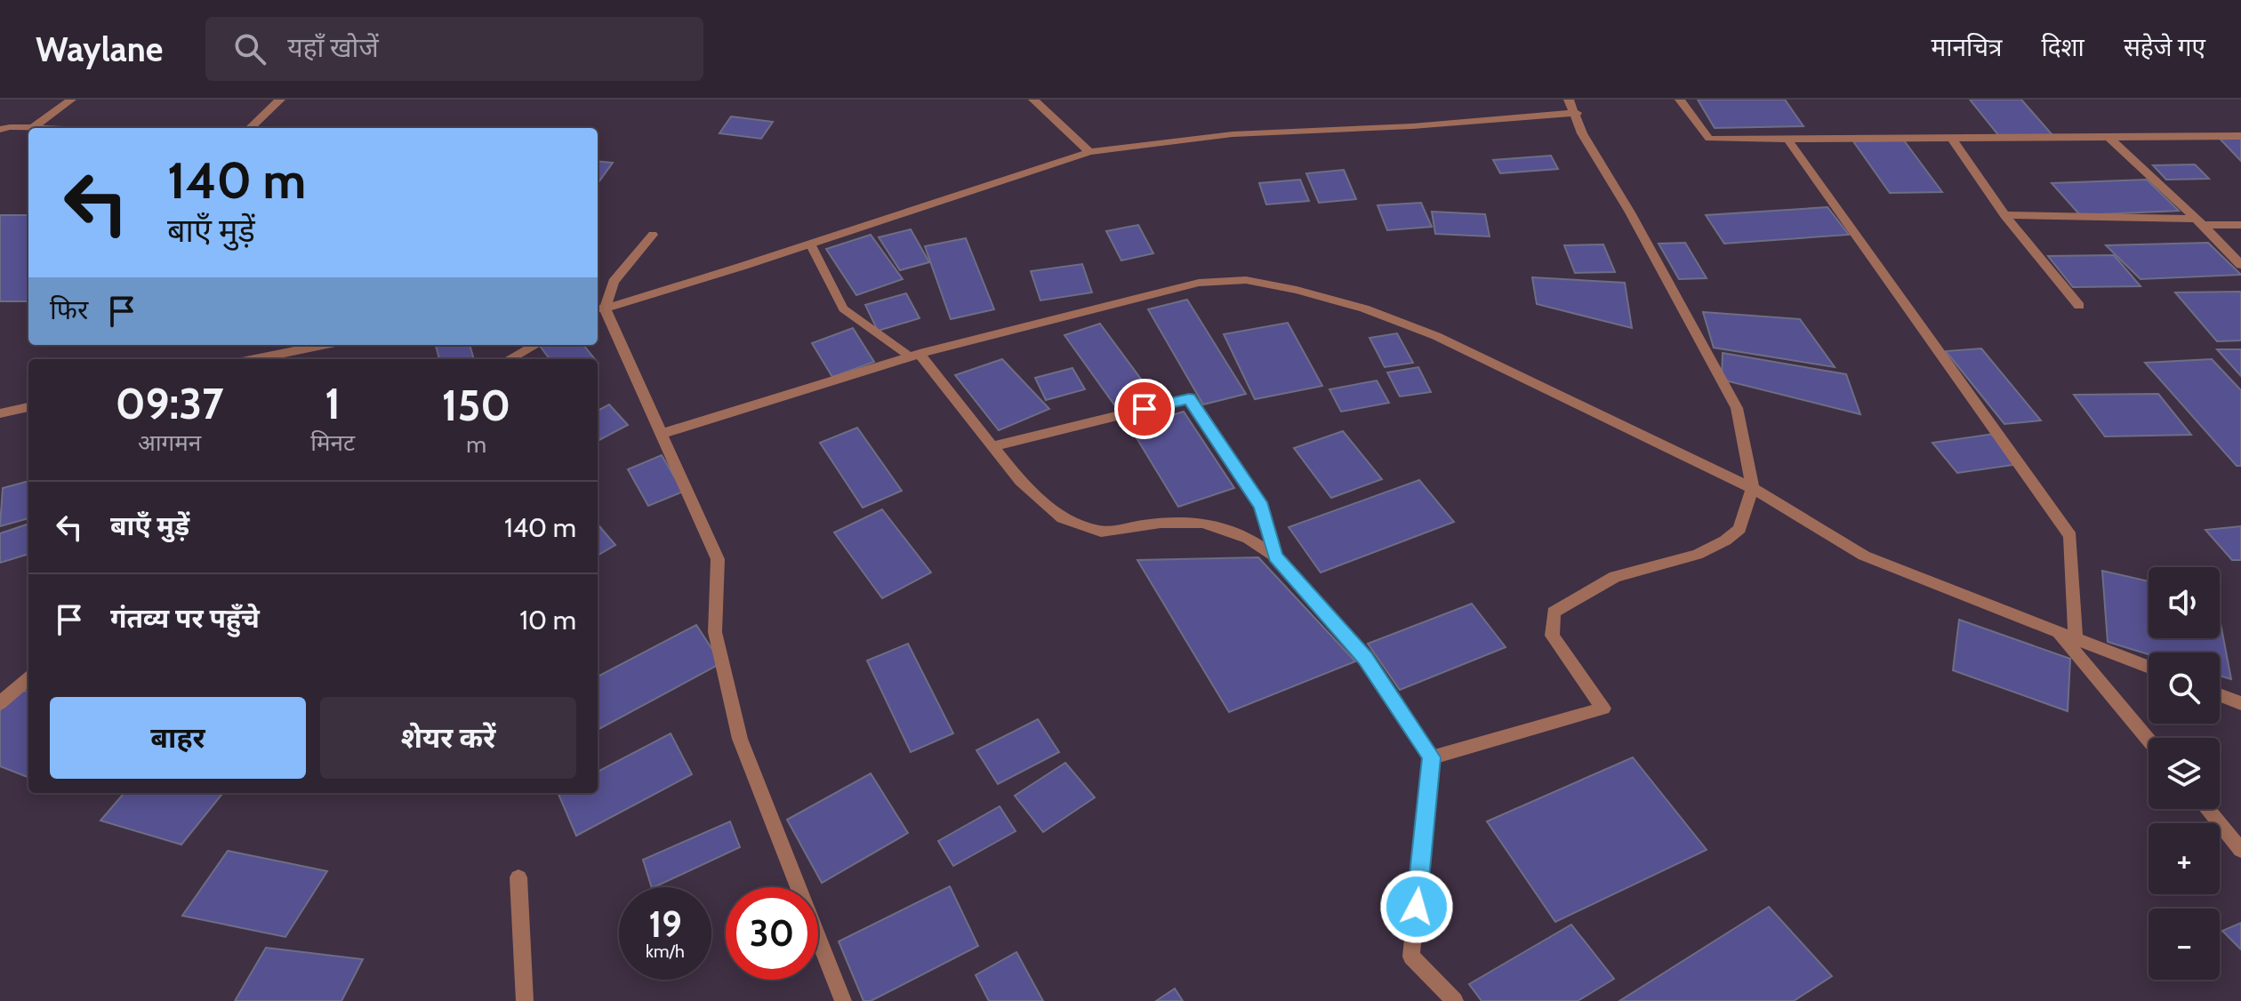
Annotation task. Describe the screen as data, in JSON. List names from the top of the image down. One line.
{"page":{"header":"Waylane","search":"यहाँ खोजें","nav":["मानचित्र","दिशा","सहेजे गए"],"turn":["140 m","बाएँ मुड़ें"],"then":"फिर","eta":["09:37","आगमन","1","मिनट","150","m"],"list":[{"name":"बाएँ मुड़ें","value":"140 m"},{"name":"गंतव्य पर पहुँचे","value":"10 m"}],"map_buttons":["+","−"],"buttons":["बाहर","शेयर करें"],"speed":"19 km/h","limit":"30"}}
